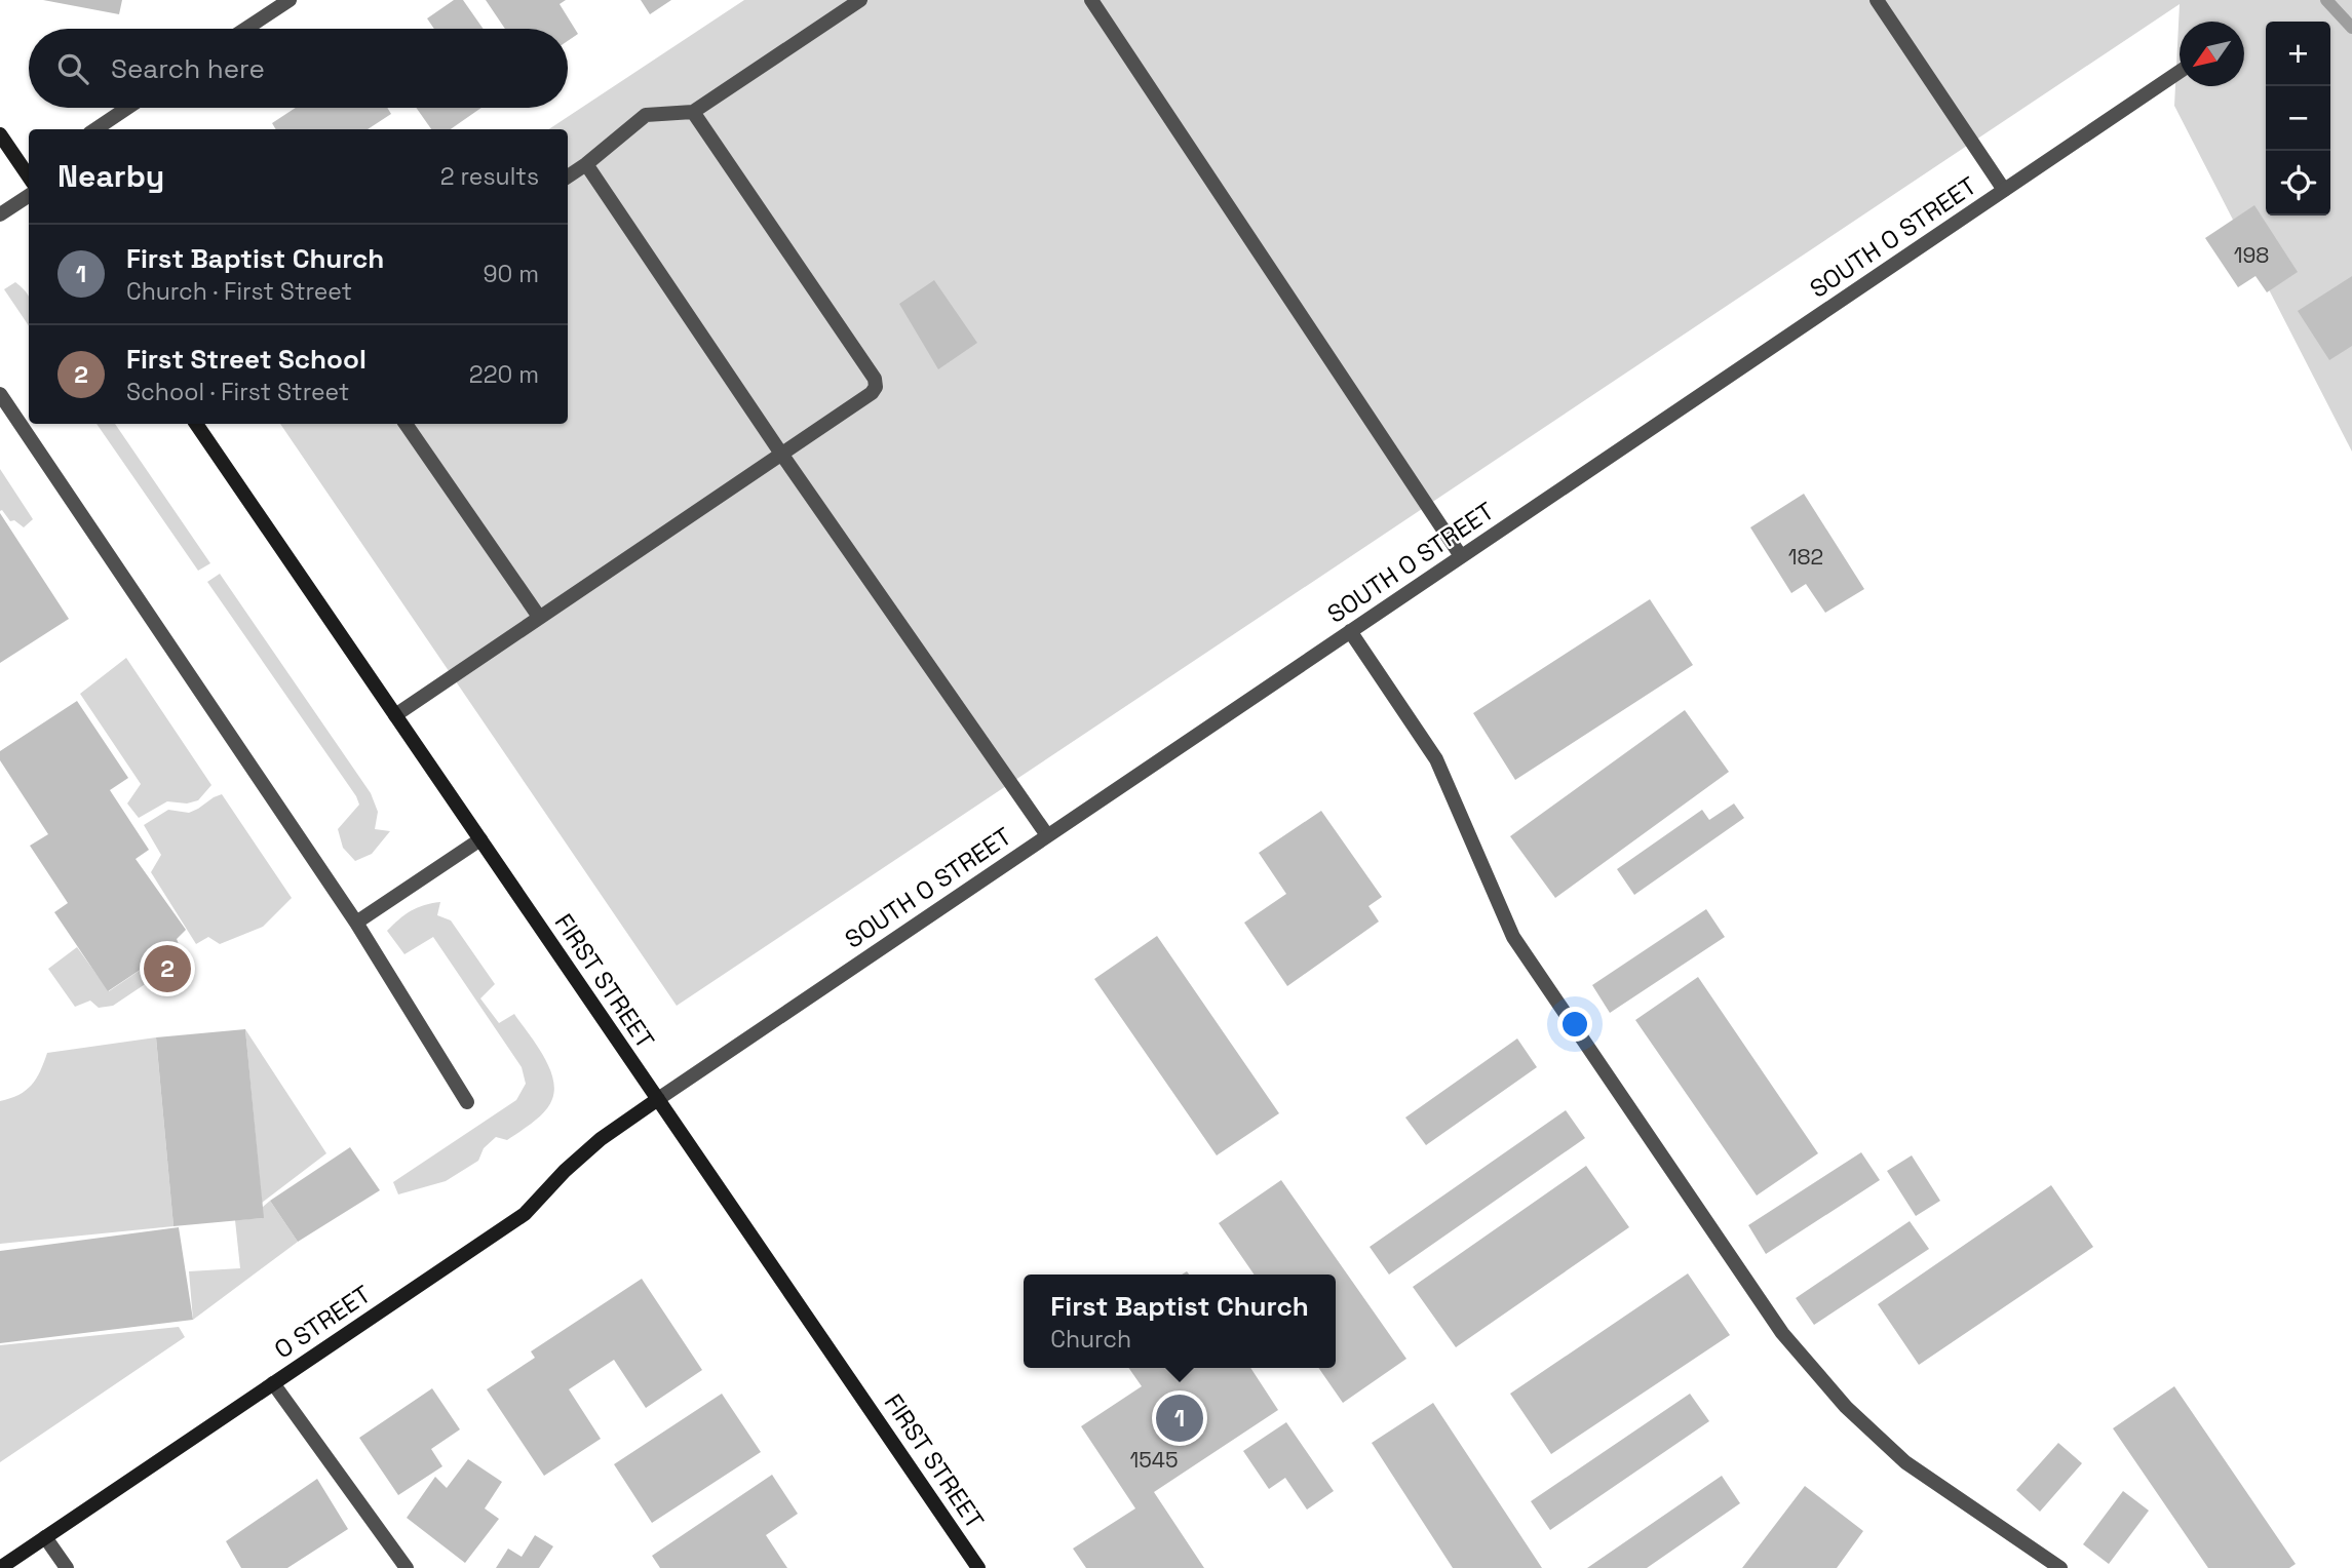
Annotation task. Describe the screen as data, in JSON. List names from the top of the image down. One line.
{"streets":{"street":["SOUTH O STREET","FIRST STREET","O STREET"]},"crossings":[["SOUTH O STREET","FIRST STREET"],["SOUTH O STREET","O STREET"],["FIRST STREET","O STREET"]],"house_numbers":["198","182","1545"],"north":"bottom left","page":{"map_buttons":["+","−"],"search":"Search here","heading":["Nearby","2 results"],"list":[{"mark":"1","name":"First Baptist Church","note":"Church · First Street","value":"90 m"},{"mark":"2","name":"First Street School","note":"School · First Street","value":"220 m"}],"pins":["2","1"],"popup":["First Baptist Church","Church"]}}
